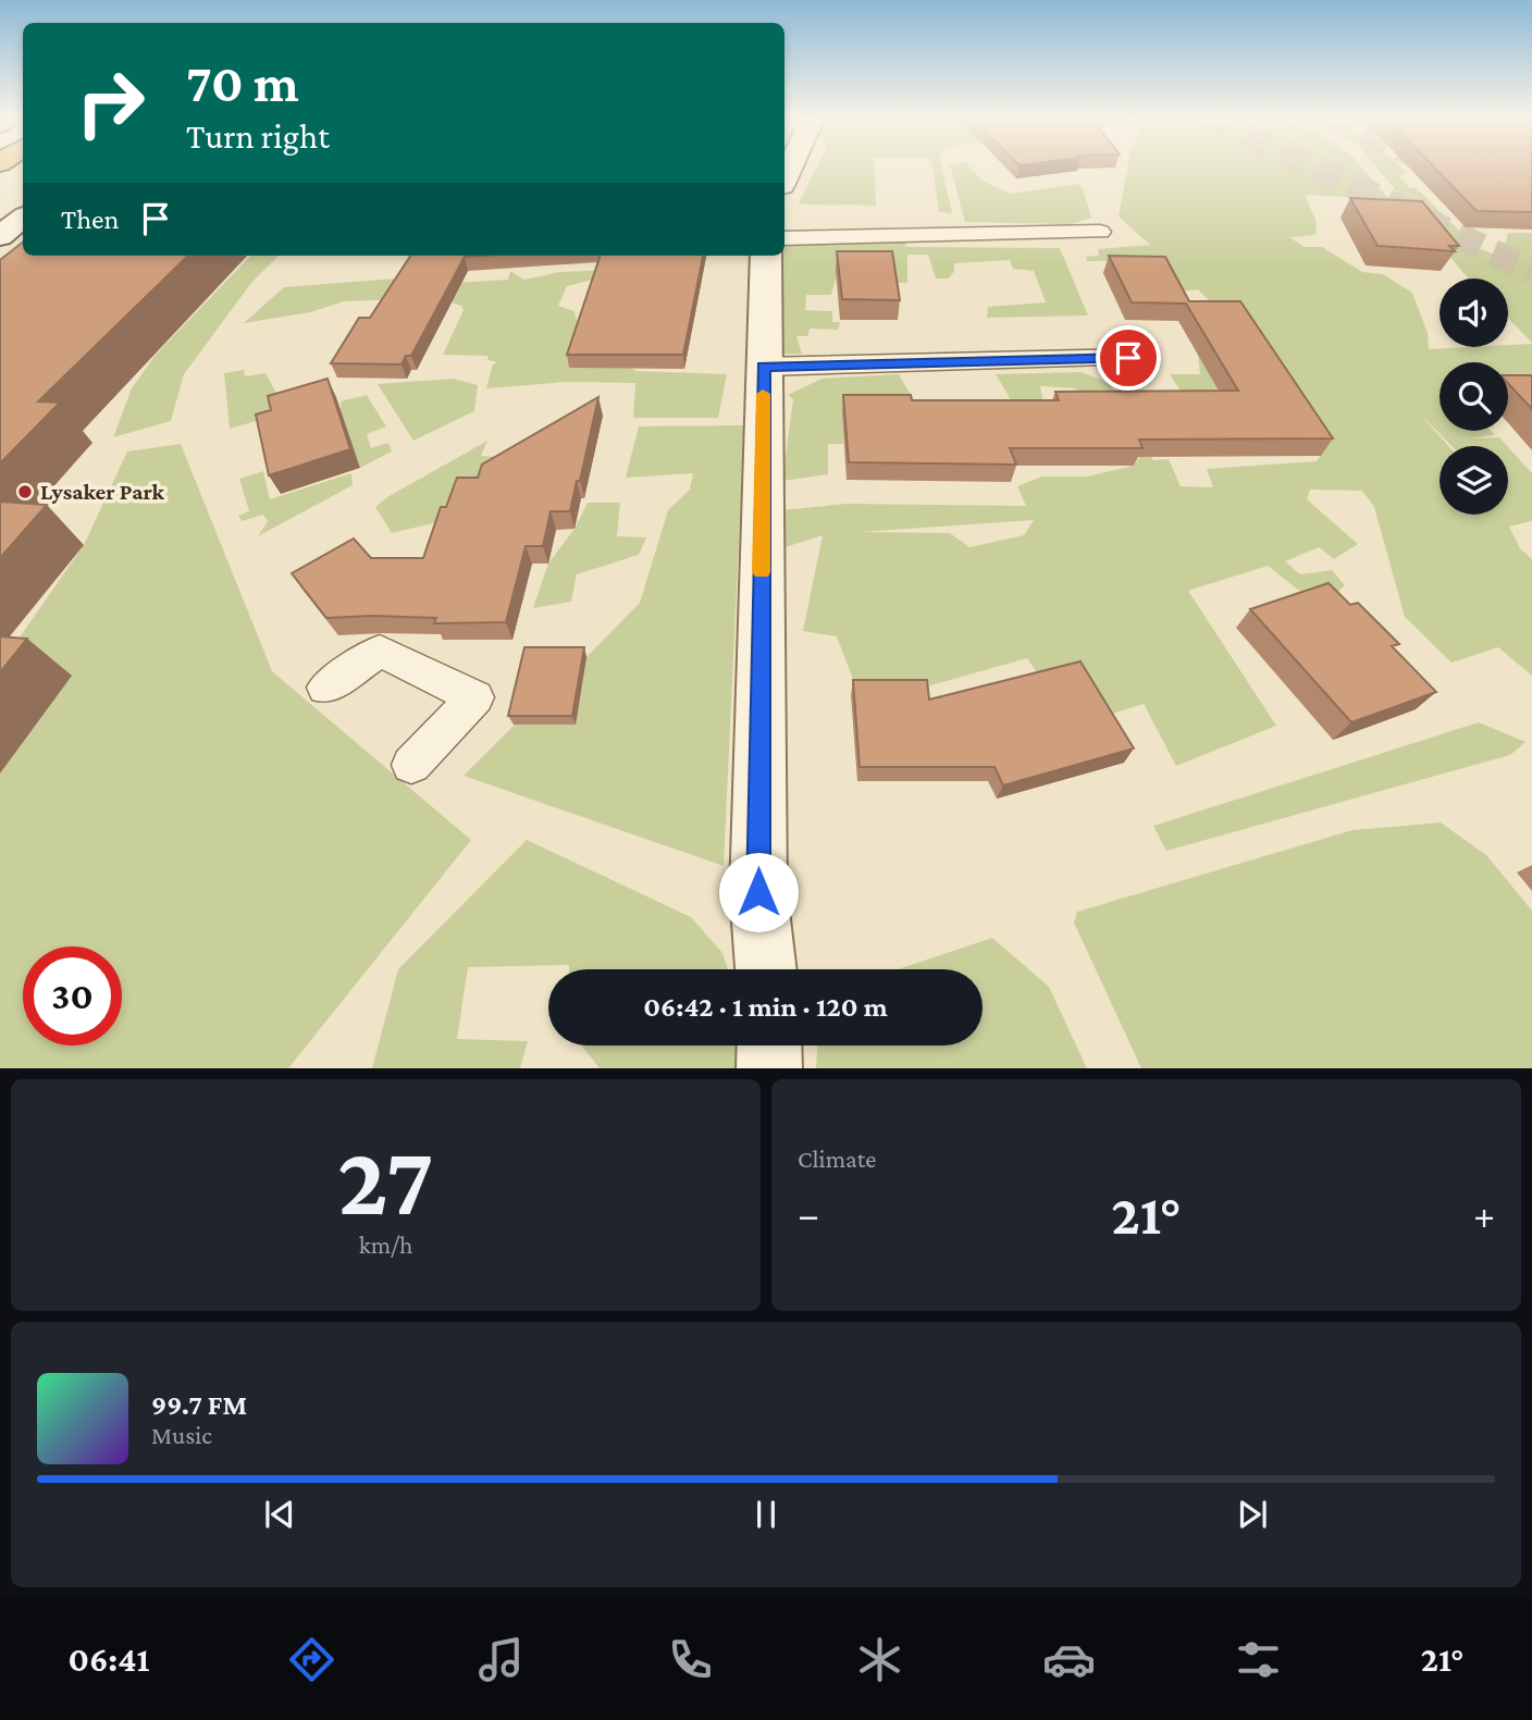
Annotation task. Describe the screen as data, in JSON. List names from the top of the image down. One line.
{"places":["Lysaker Park"],"page":{"turn":["70 m","Turn right"],"then":"Then","limit":"30","trip":"06:42 · 1 min · 120 m","tile":[["27","km/h"],"Climate"],"heat":["−","21°","+"],"song":["99.7 FM","Music"],"tabs":["06:41","21°"]}}
